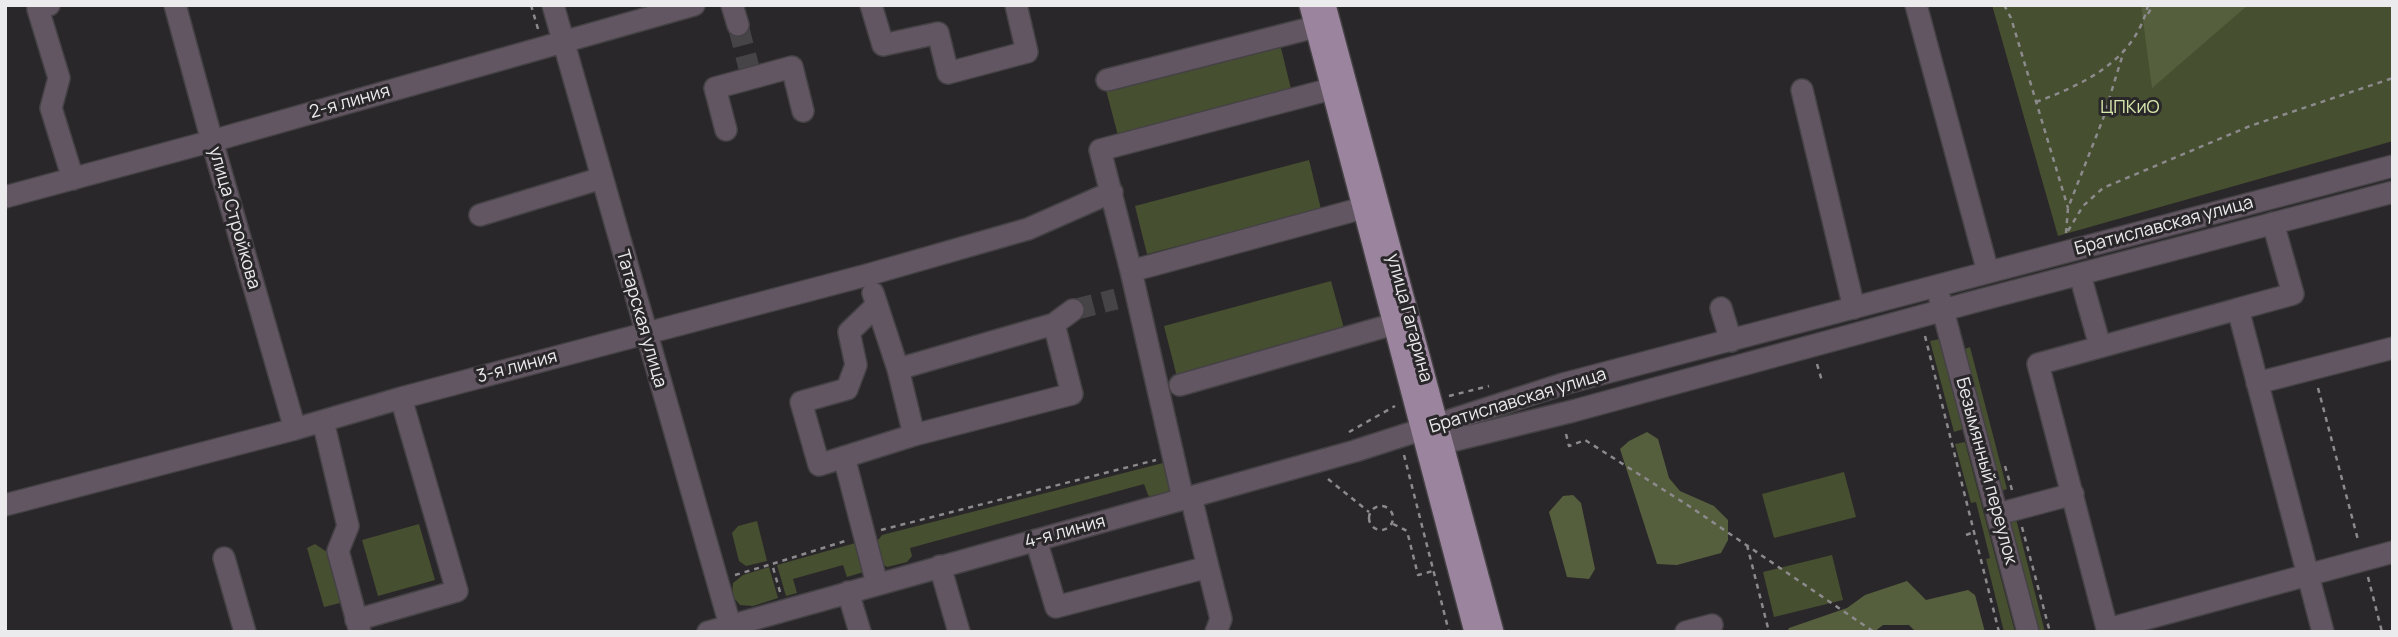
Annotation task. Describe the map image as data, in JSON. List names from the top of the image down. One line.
{"streets":{"main road":["улица Гагарина"],"street":["2-я линия","улица Стройкова","Братиславская улица","Татарская улица","3-я линия","Безымянный переулок","4-я линия"]},"crossings":[["2-я линия","улица Стройкова"],["2-я линия","Татарская улица"],["улица Стройкова","3-я линия"],["Братиславская улица","улица Гагарина"],["Братиславская улица","Безымянный переулок"],["Братиславская улица","4-я линия"],["улица Гагарина","4-я линия"],["Татарская улица","3-я линия"],["Татарская улица","4-я линия"]],"parks":["ЦПКиО"]}
